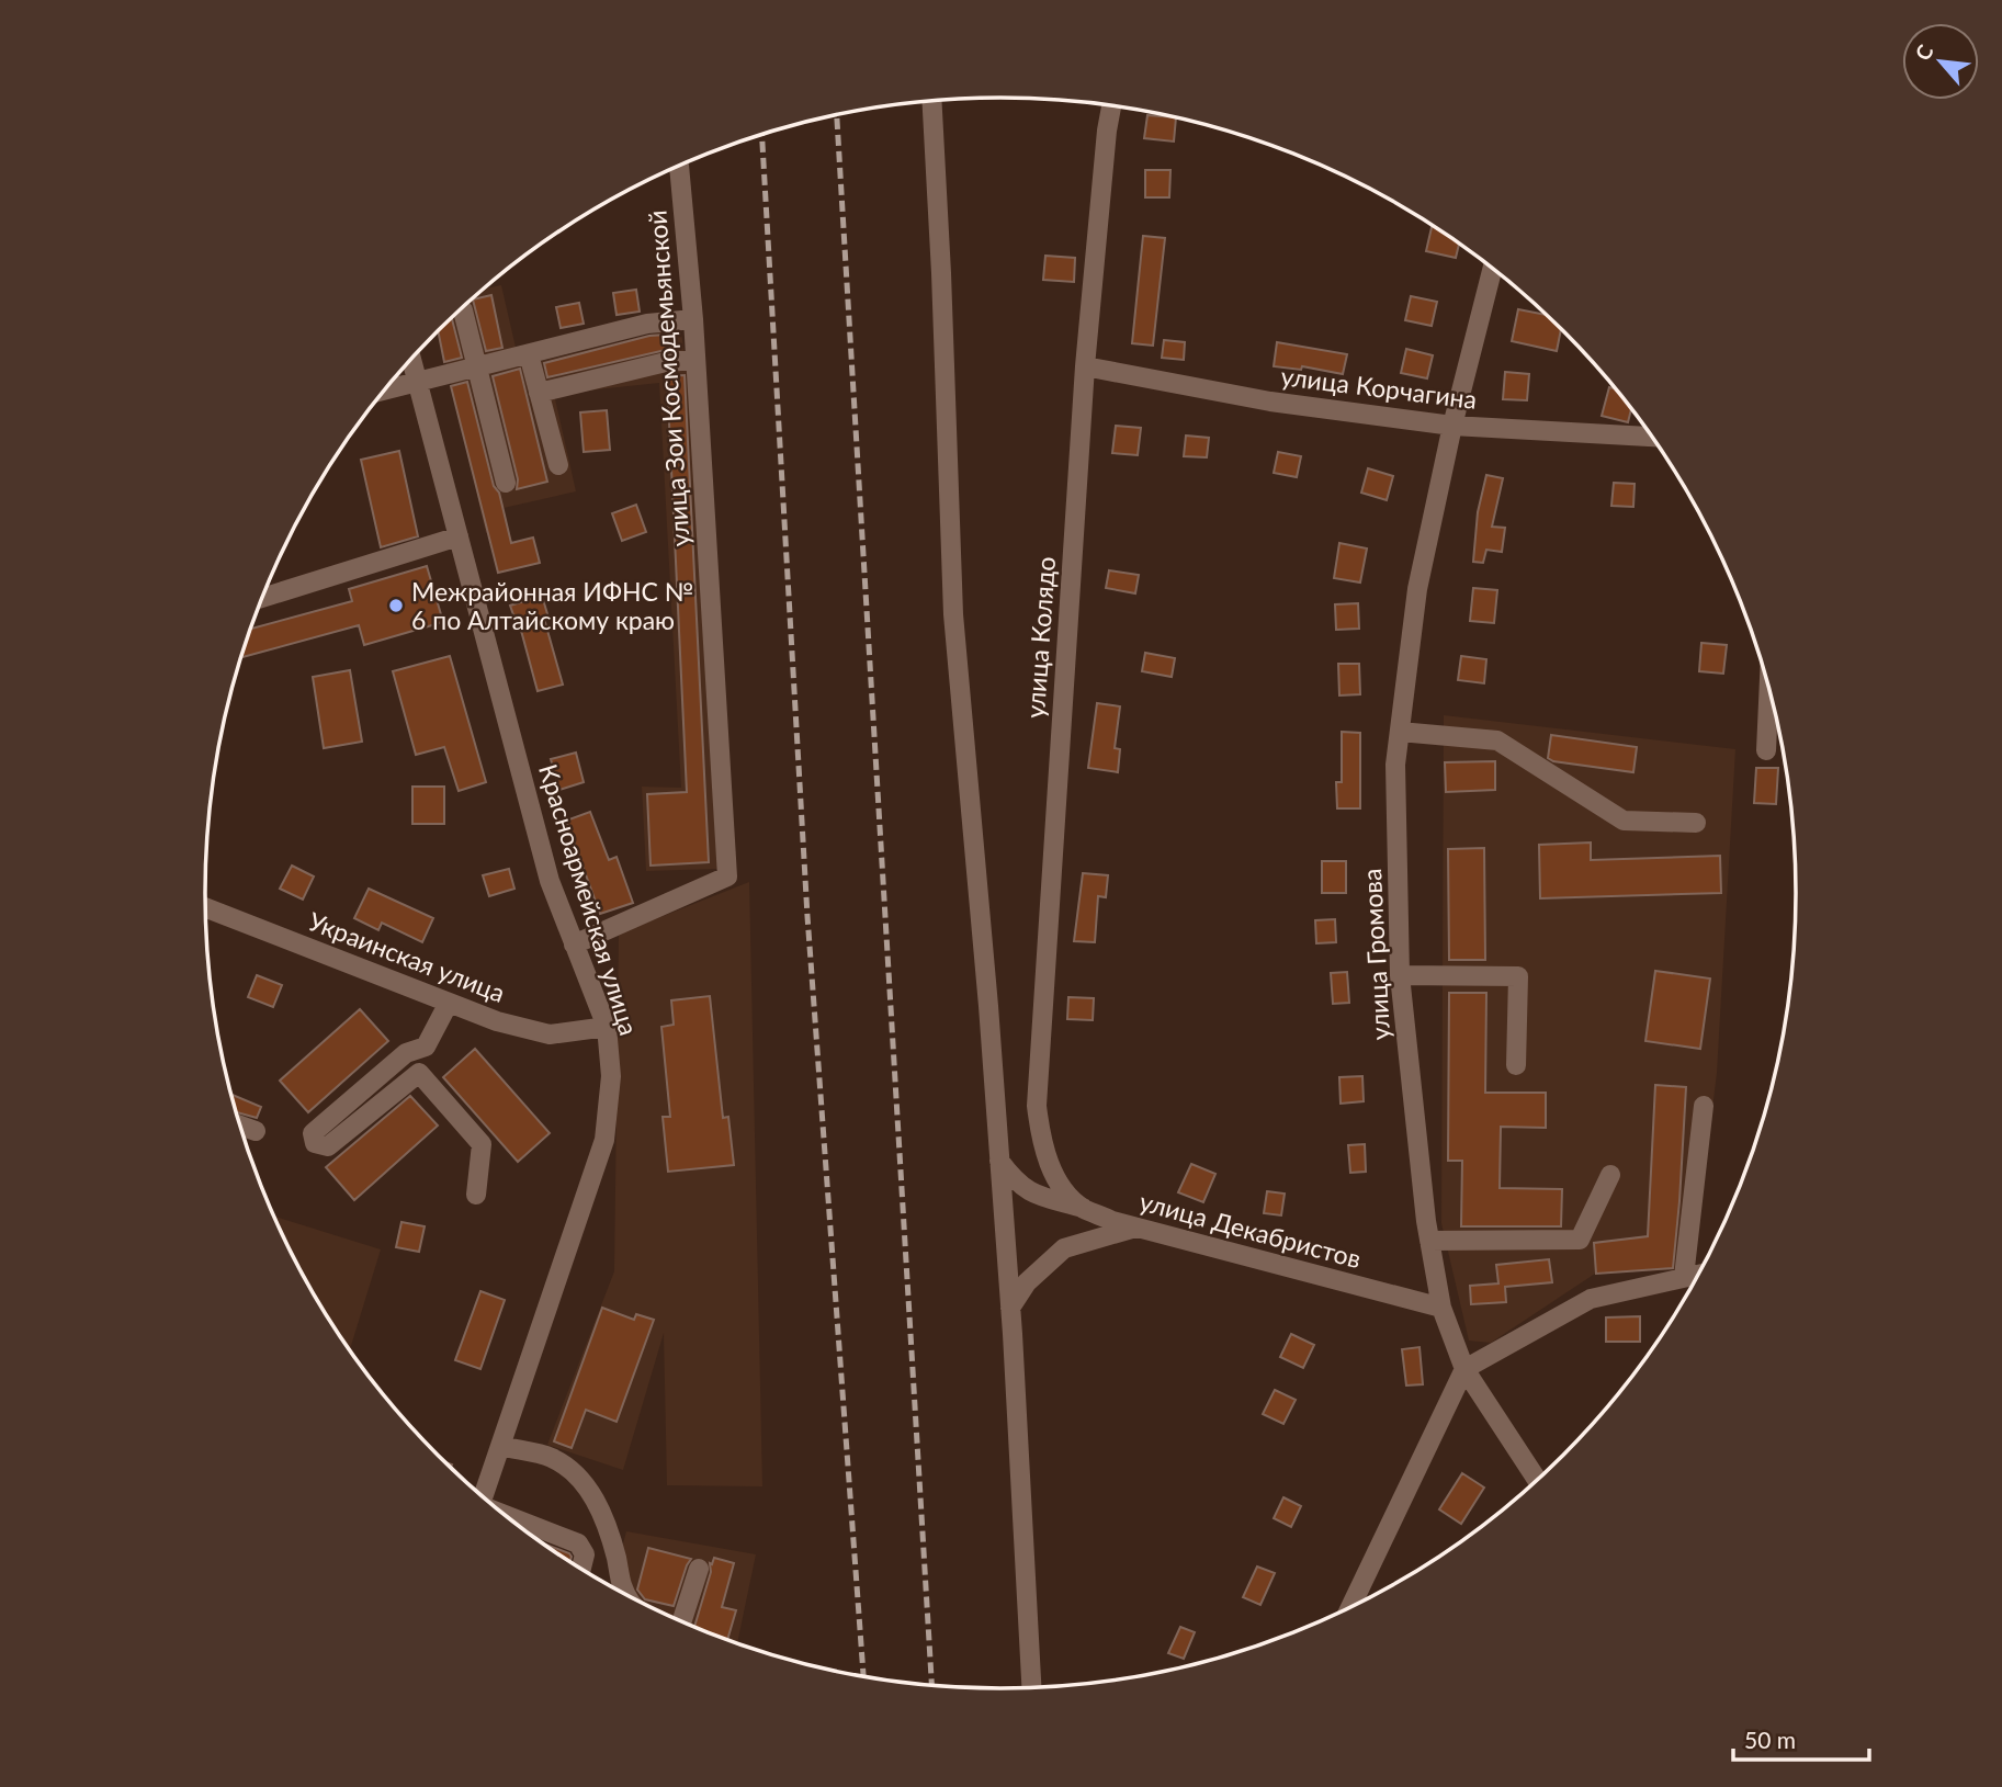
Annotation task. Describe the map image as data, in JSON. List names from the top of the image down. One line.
{"streets":{"street":["улица Зои Космодемьянской","улица Корчагина","улица Колядо","Красноармейская улица","улица Громова","Украинская улица","улица Декабристов"]},"crossings":[["улица Зои Космодемьянской","Красноармейская улица"],["улица Корчагина","улица Колядо"],["улица Корчагина","улица Громова"],["улица Колядо","улица Декабристов"],["Красноармейская улица","Украинская улица"],["улица Громова","улица Декабристов"]],"places":["Межрайонная ИФНС № 6 по Алтайскому краю"],"scale_bar":"50 m","north":"top left"}
